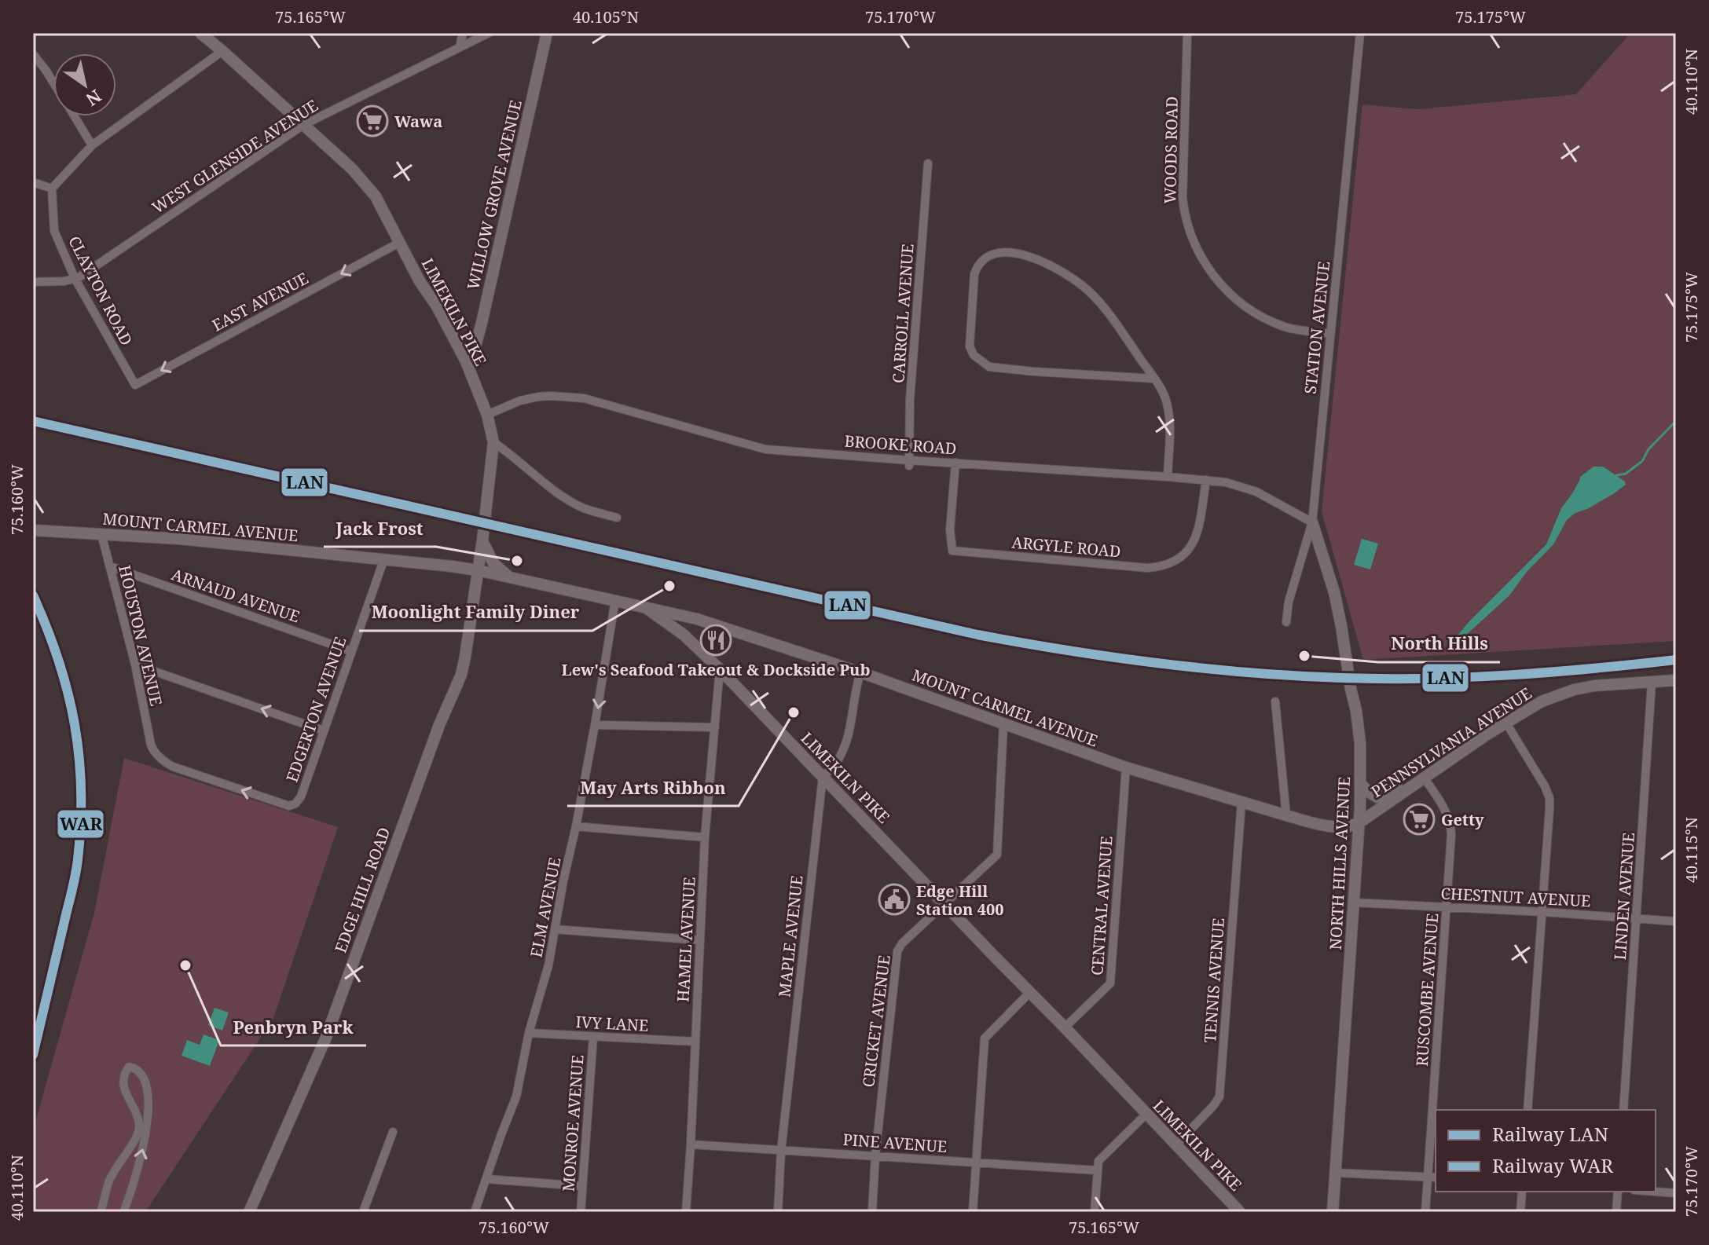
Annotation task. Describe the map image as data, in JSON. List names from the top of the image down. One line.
{"streets":{"main road":["WILLOW GROVE AVENUE","LIMEKILN PIKE","MOUNT CARMEL AVENUE","PENNSYLVANIA AVENUE","NORTH HILLS AVENUE","EDGE HILL ROAD"],"street":["WOODS ROAD","WEST GLENSIDE AVENUE","CLAYTON ROAD","EAST AVENUE","CARROLL AVENUE","STATION AVENUE","BROOKE ROAD","ARGYLE ROAD","ARNAUD AVENUE","HOUSTON AVENUE","EDGERTON AVENUE","LINDEN AVENUE","CHESTNUT AVENUE","CENTRAL AVENUE","ELM AVENUE","MAPLE AVENUE","HAMEL AVENUE","TENNIS AVENUE","RUSCOMBE AVENUE","CRICKET AVENUE","IVY LANE","MONROE AVENUE","PINE AVENUE"]},"crossings":[["WOODS ROAD","STATION AVENUE"],["WEST GLENSIDE AVENUE","CLAYTON ROAD"],["WEST GLENSIDE AVENUE","LIMEKILN PIKE"],["WILLOW GROVE AVENUE","LIMEKILN PIKE"],["CLAYTON ROAD","EAST AVENUE"],["EAST AVENUE","LIMEKILN PIKE"],["LIMEKILN PIKE","BROOKE ROAD"],["LIMEKILN PIKE","MOUNT CARMEL AVENUE"],["LIMEKILN PIKE","EDGE HILL ROAD"],["LIMEKILN PIKE","CENTRAL AVENUE"],["LIMEKILN PIKE","ELM AVENUE"],["LIMEKILN PIKE","MAPLE AVENUE"],["LIMEKILN PIKE","HAMEL AVENUE"],["LIMEKILN PIKE","TENNIS AVENUE"],["LIMEKILN PIKE","CRICKET AVENUE"],["CARROLL AVENUE","BROOKE ROAD"],["STATION AVENUE","BROOKE ROAD"],["STATION AVENUE","NORTH HILLS AVENUE"],["BROOKE ROAD","ARGYLE ROAD"],["BROOKE ROAD","NORTH HILLS AVENUE"],["MOUNT CARMEL AVENUE","HOUSTON AVENUE"],["MOUNT CARMEL AVENUE","EDGERTON AVENUE"],["MOUNT CARMEL AVENUE","PENNSYLVANIA AVENUE"],["MOUNT CARMEL AVENUE","NORTH HILLS AVENUE"],["MOUNT CARMEL AVENUE","EDGE HILL ROAD"],["MOUNT CARMEL AVENUE","CENTRAL AVENUE"],["MOUNT CARMEL AVENUE","MAPLE AVENUE"],["MOUNT CARMEL AVENUE","TENNIS AVENUE"],["MOUNT CARMEL AVENUE","CRICKET AVENUE"],["ARNAUD AVENUE","HOUSTON AVENUE"],["ARNAUD AVENUE","EDGERTON AVENUE"],["HOUSTON AVENUE","EDGERTON AVENUE"],["PENNSYLVANIA AVENUE","NORTH HILLS AVENUE"],["PENNSYLVANIA AVENUE","LINDEN AVENUE"],["PENNSYLVANIA AVENUE","RUSCOMBE AVENUE"],["NORTH HILLS AVENUE","CHESTNUT AVENUE"],["LINDEN AVENUE","CHESTNUT AVENUE"],["CHESTNUT AVENUE","RUSCOMBE AVENUE"],["ELM AVENUE","IVY LANE"],["MAPLE AVENUE","PINE AVENUE"],["HAMEL AVENUE","IVY LANE"],["HAMEL AVENUE","PINE AVENUE"],["CRICKET AVENUE","PINE AVENUE"],["IVY LANE","MONROE AVENUE"]],"one_way":["EAST AVENUE"],"places":{"supermarket":["Wawa","Getty"],"other":["Jack Frost","Moonlight Family Diner","North Hills","May Arts Ribbon","Penbryn Park"],"restaurant":["Lew's Seafood Takeout & Dockside Pub"],"public building":["Edge Hill Station 400"]},"lines":["rail line LAN","rail line WAR"],"legend":["Railway LAN","Railway WAR"],"north":"bottom right","coordinates":["75.165°W","40.105°N","75.170°W","75.175°W","40.110°N","75.160°W","40.115°N"]}
